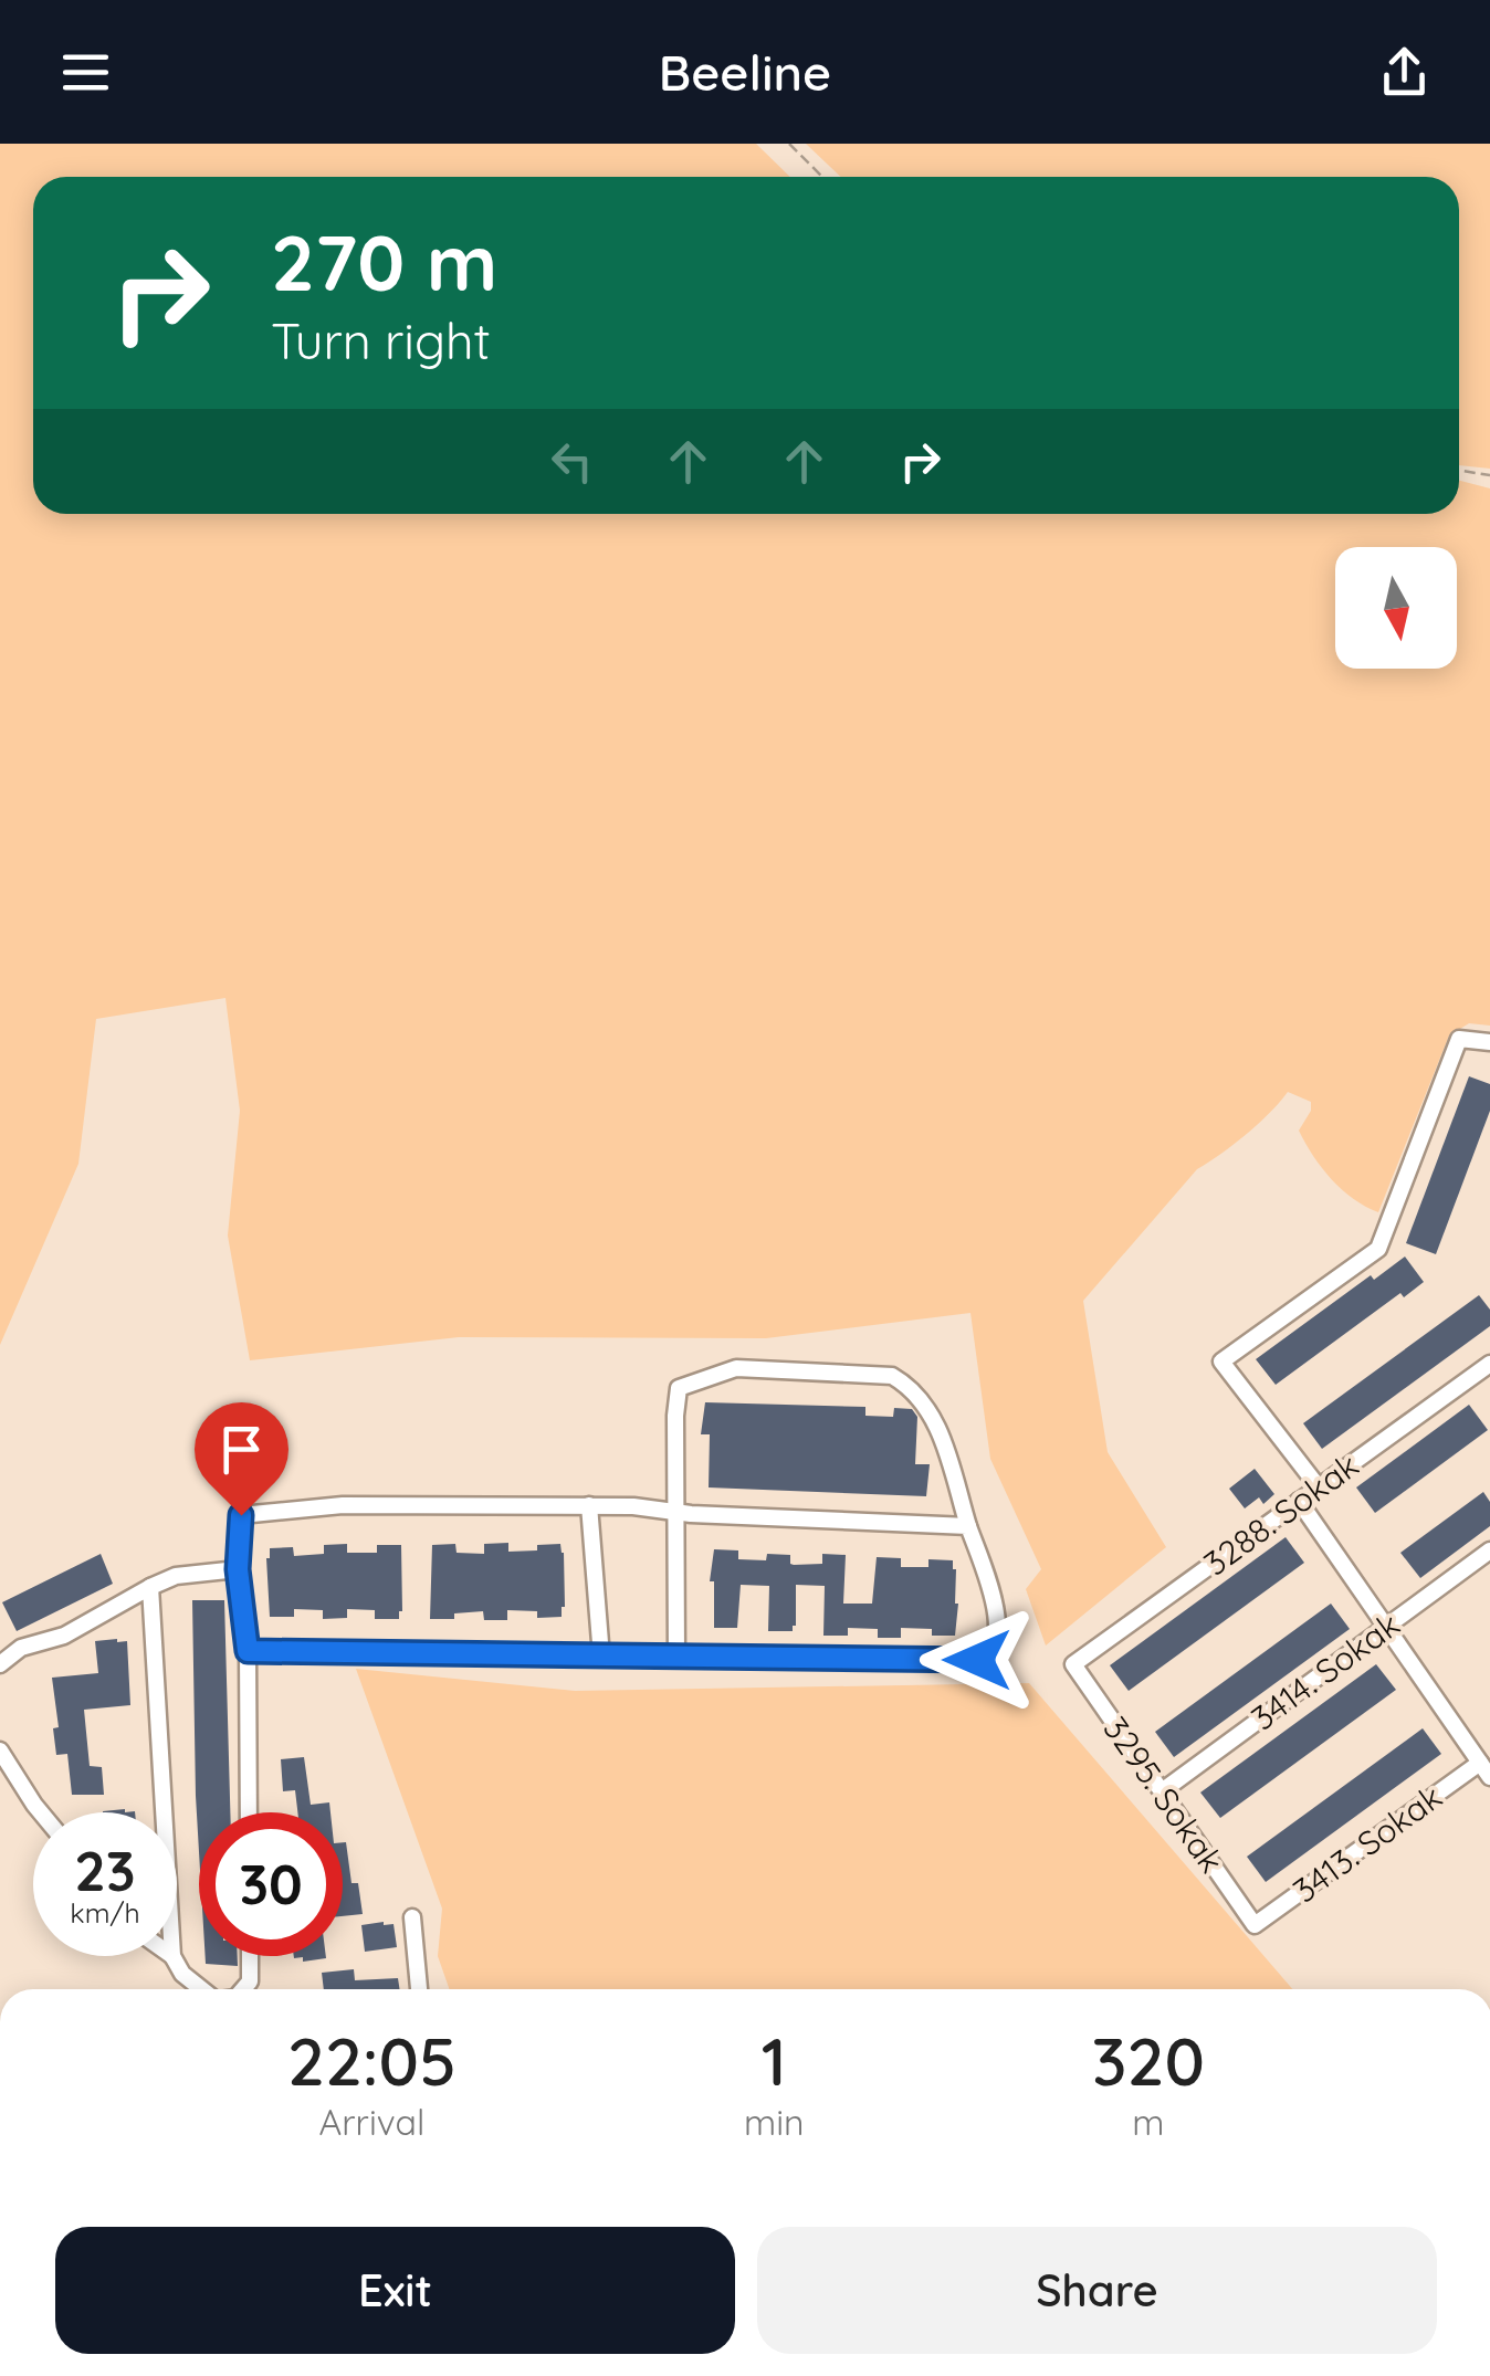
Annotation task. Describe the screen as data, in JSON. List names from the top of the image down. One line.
{"streets":{"street":["3288. Sokak","3414. Sokak","3295. Sokak","3413. Sokak"]},"crossings":[["3288. Sokak","3295. Sokak"],["3414. Sokak","3295. Sokak"],["3295. Sokak","3413. Sokak"]],"north":"bottom","page":{"header":"Beeline","turn":["270 m","Turn right"],"speed":"23 km/h","limit":"30","eta":["22:05","Arrival","1","min","320","m"],"buttons":["Exit","Share"]}}
